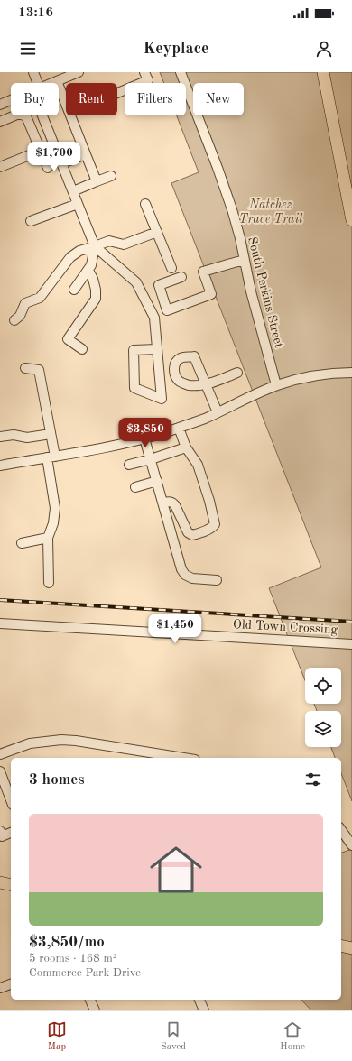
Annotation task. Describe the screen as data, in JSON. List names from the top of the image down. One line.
{"streets":{"street":["South Perkins Street","Old Town Crossing"]},"parks":["Natchez Trace Trail"],"page":{"status":"13:16","header":"Keyplace","chip":["Buy","Rent","Filters","New"],"price":["$1,700","$3,850","$1,450"],"heading":"3 homes","list":[{"name":"$3,850/mo","note":"5 rooms · 168 m² · Commerce Park Drive"}],"tabs":["Map","Saved","Home"]}}
